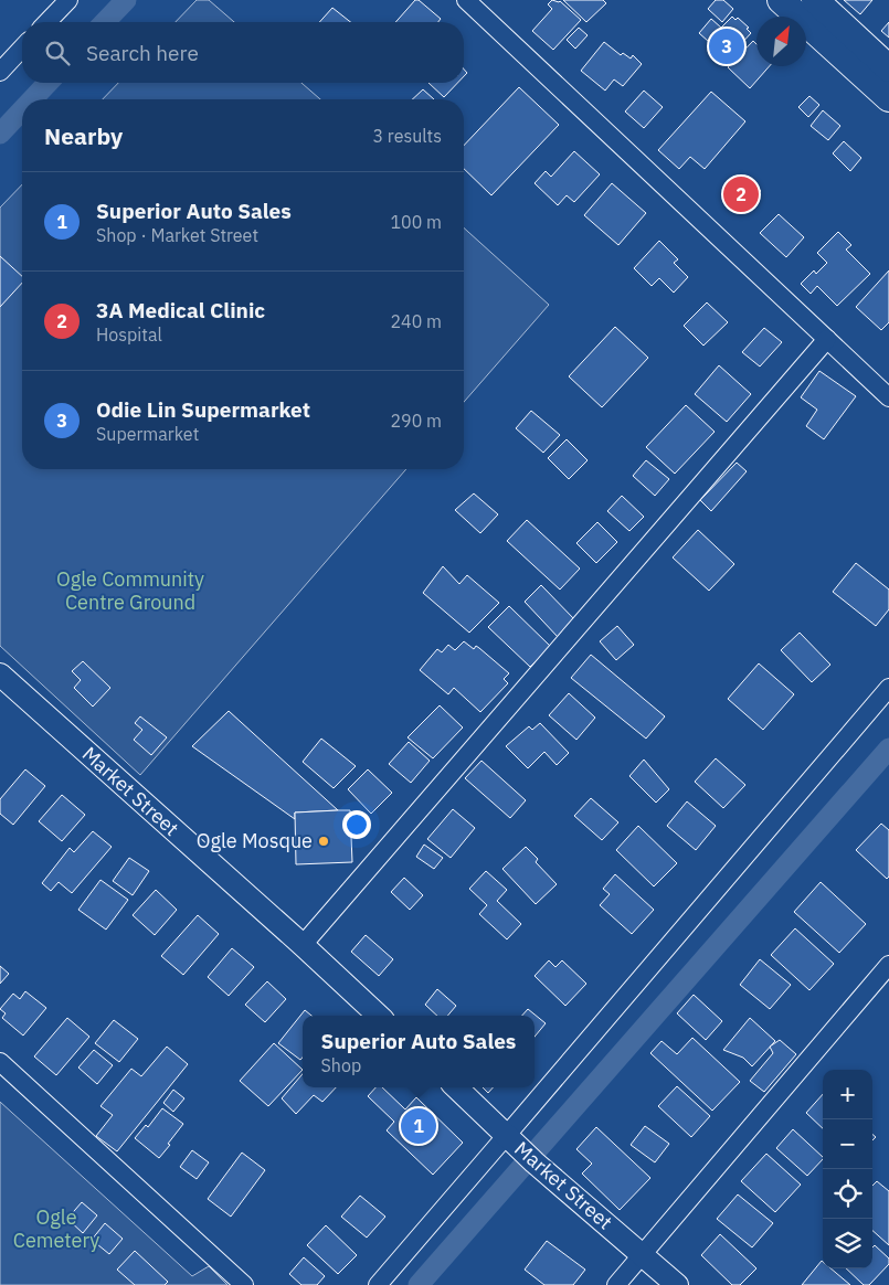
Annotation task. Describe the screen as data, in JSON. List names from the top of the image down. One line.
{"streets":{"street":["Market Street"]},"parks":["Ogle Community Centre Ground","Ogle Cemetery"],"places":["Ogle Mosque"],"north":"top right","page":{"search":"Search here","pins":["3","2","1"],"heading":["Nearby","3 results"],"list":[{"mark":"1","name":"Superior Auto Sales","note":"Shop · Market Street","value":"100 m"},{"mark":"2","name":"3A Medical Clinic","note":"Hospital","value":"240 m"},{"mark":"3","name":"Odie Lin Supermarket","note":"Supermarket","value":"290 m"}],"popup":["Superior Auto Sales","Shop"],"map_buttons":["+","−"]}}
